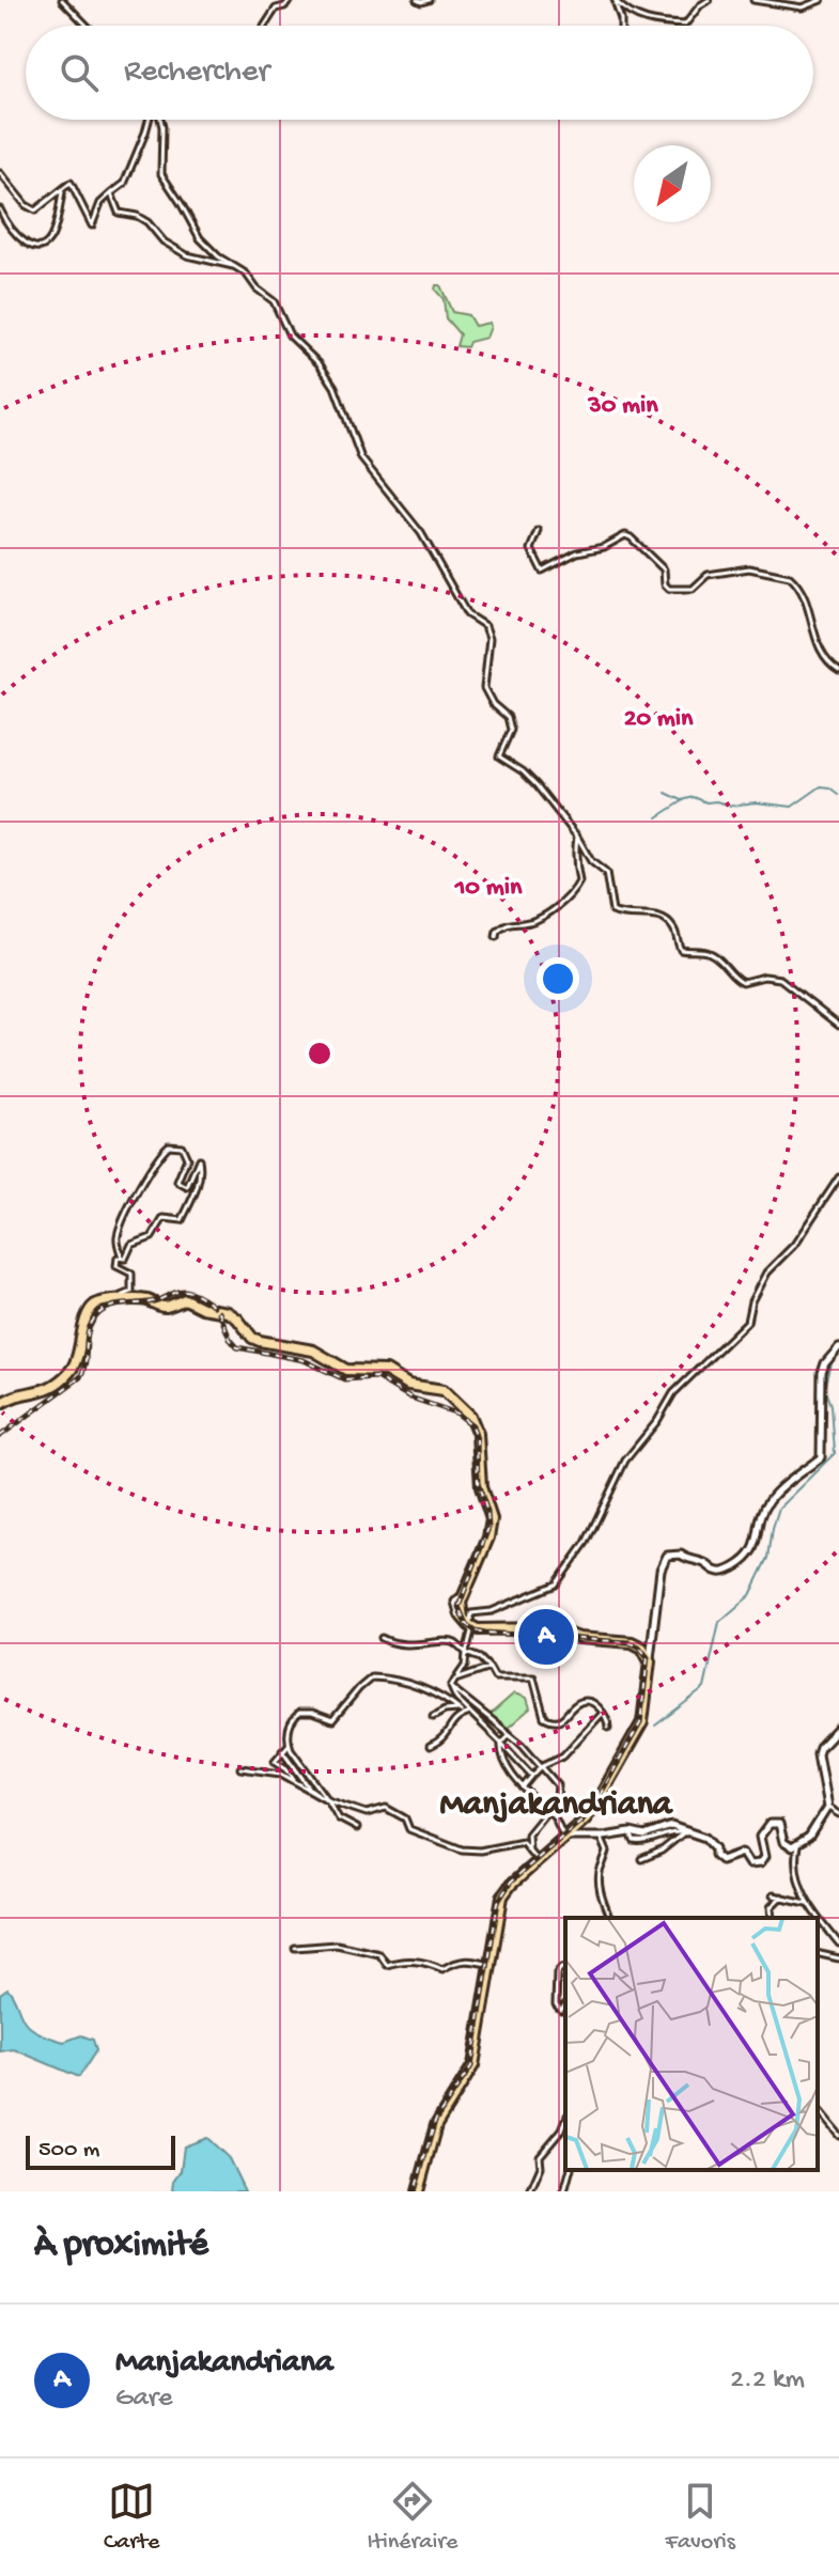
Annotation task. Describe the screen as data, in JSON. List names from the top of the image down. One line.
{"districts":["Manjakandriana"],"scale_bar":"500 m","north":"bottom left","page":{"search":"Rechercher","pins":"A","scale":"500 m","heading":"À proximité","list":[{"mark":"A","name":"Manjakandriana","note":"Gare","value":"2.2 km"}],"nav":["Carte","Itinéraire","Favoris"]},"rings":["30 min","20 min","10 min"]}
